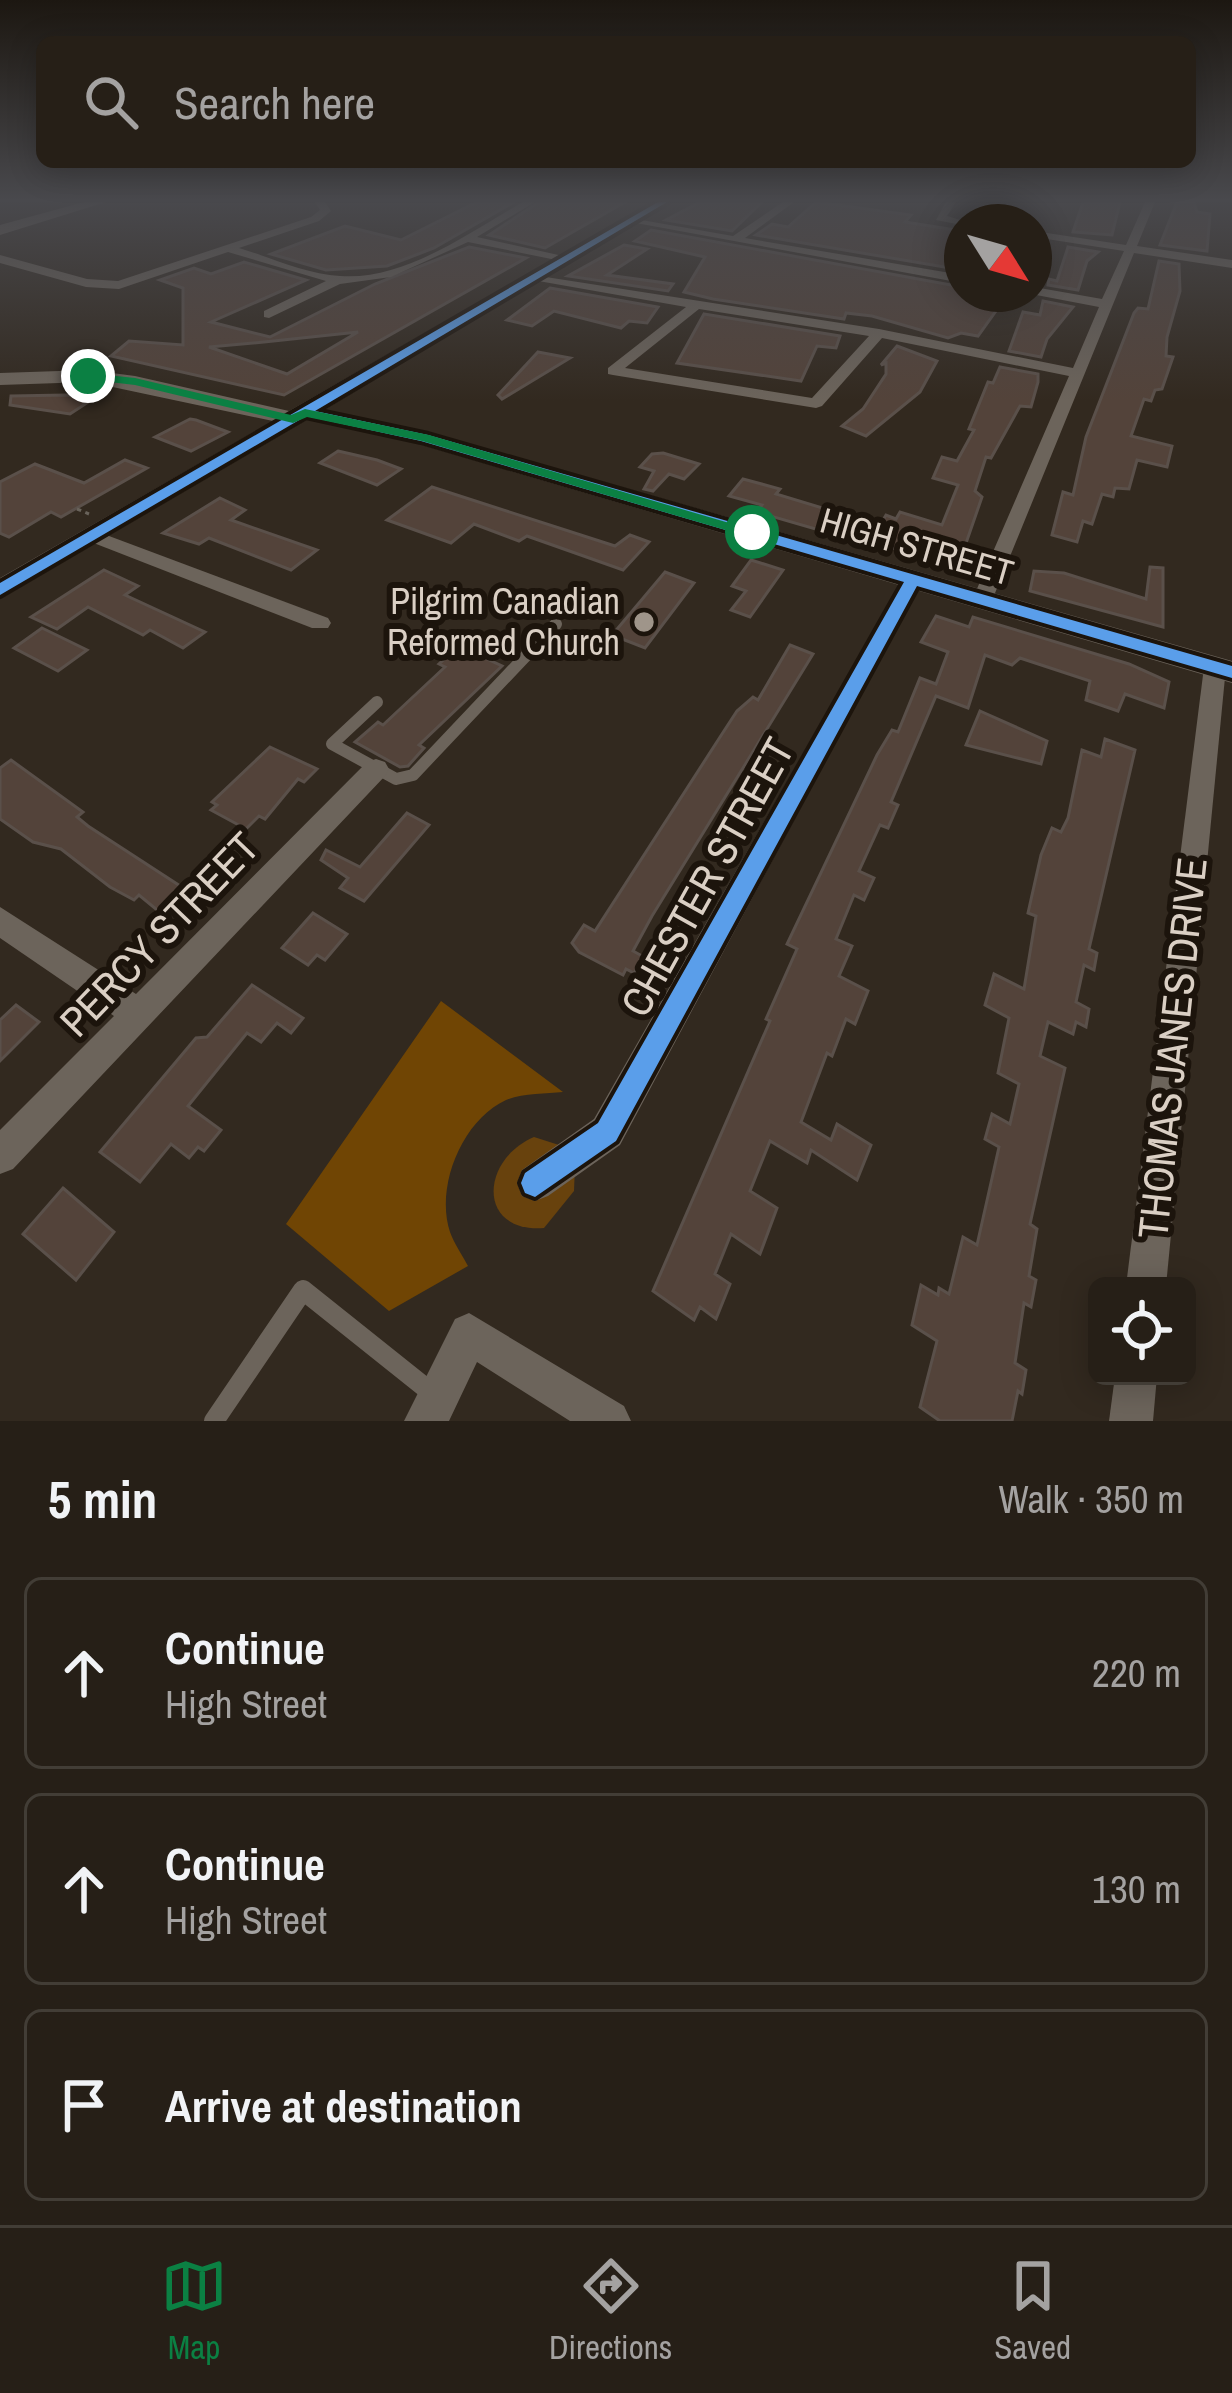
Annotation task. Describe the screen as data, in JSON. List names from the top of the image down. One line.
{"streets":{"street":["HIGH STREET","CHESTER STREET","PERCY STREET","THOMAS JANES DRIVE"]},"crossings":[["HIGH STREET","CHESTER STREET"],["HIGH STREET","THOMAS JANES DRIVE"]],"places":["Pilgrim Canadian Reformed Church"],"north":"bottom right","page":{"search":"Search here","heading":["5 min","Walk · 350 m"],"list":[["Continue","High Street","220 m"],["Continue","High Street","130 m"],"Arrive at destination"],"nav":["Map","Directions","Saved"]}}
